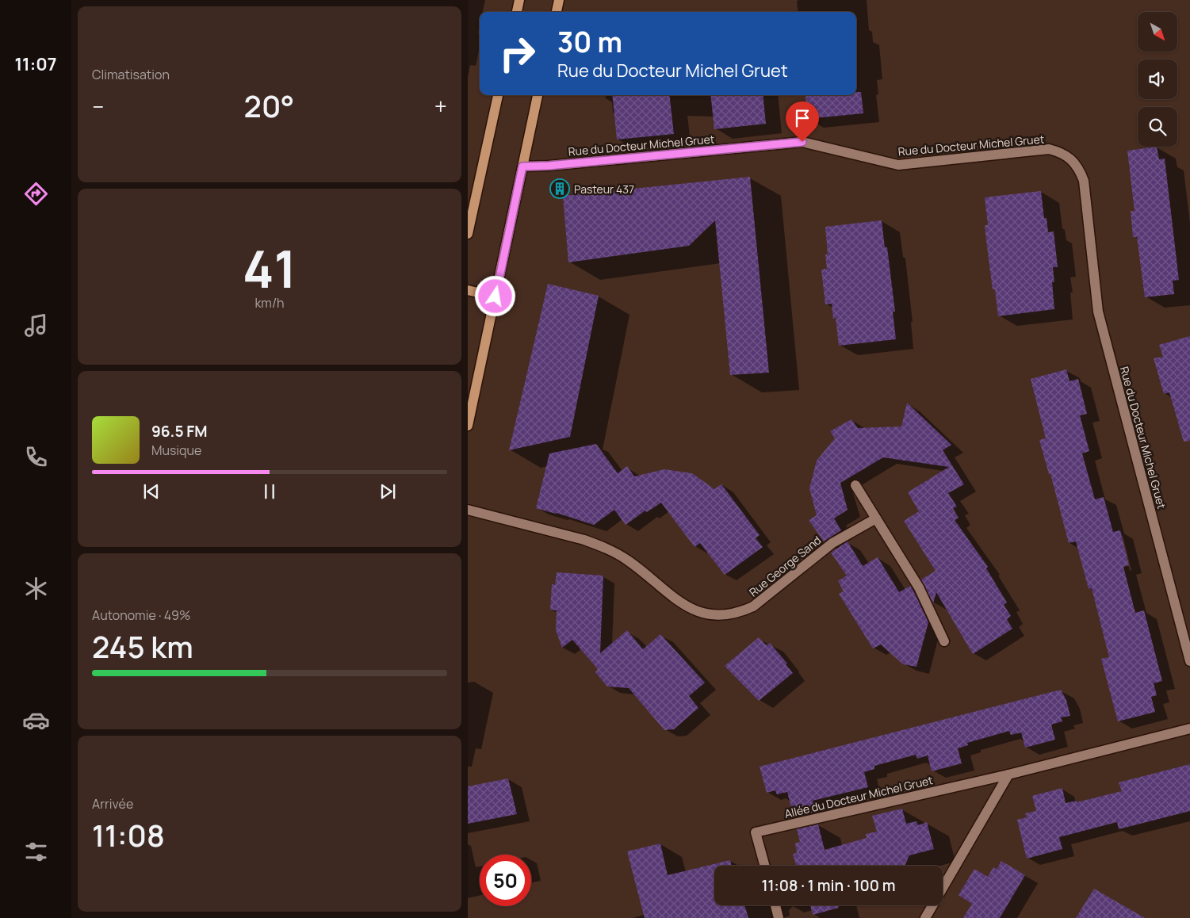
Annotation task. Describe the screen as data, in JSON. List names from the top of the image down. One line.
{"streets":{"street":["Rue du Docteur Michel Gruet","Rue George Sand","Allée du Docteur Michel Gruet"]},"places":{"building":["Pasteur 437"]},"north":"bottom right","page":{"tabs":"11:07","tile":["Climatisation",["41","km/h"],["Autonomie · 49%","245 km"],["Arrivée","11:08"]],"turn":["30 m","Rue du Docteur Michel Gruet"],"heat":["−","20°","+"],"song":["96.5 FM","Musique"],"limit":"50","trip":"11:08 · 1 min · 100 m"}}
